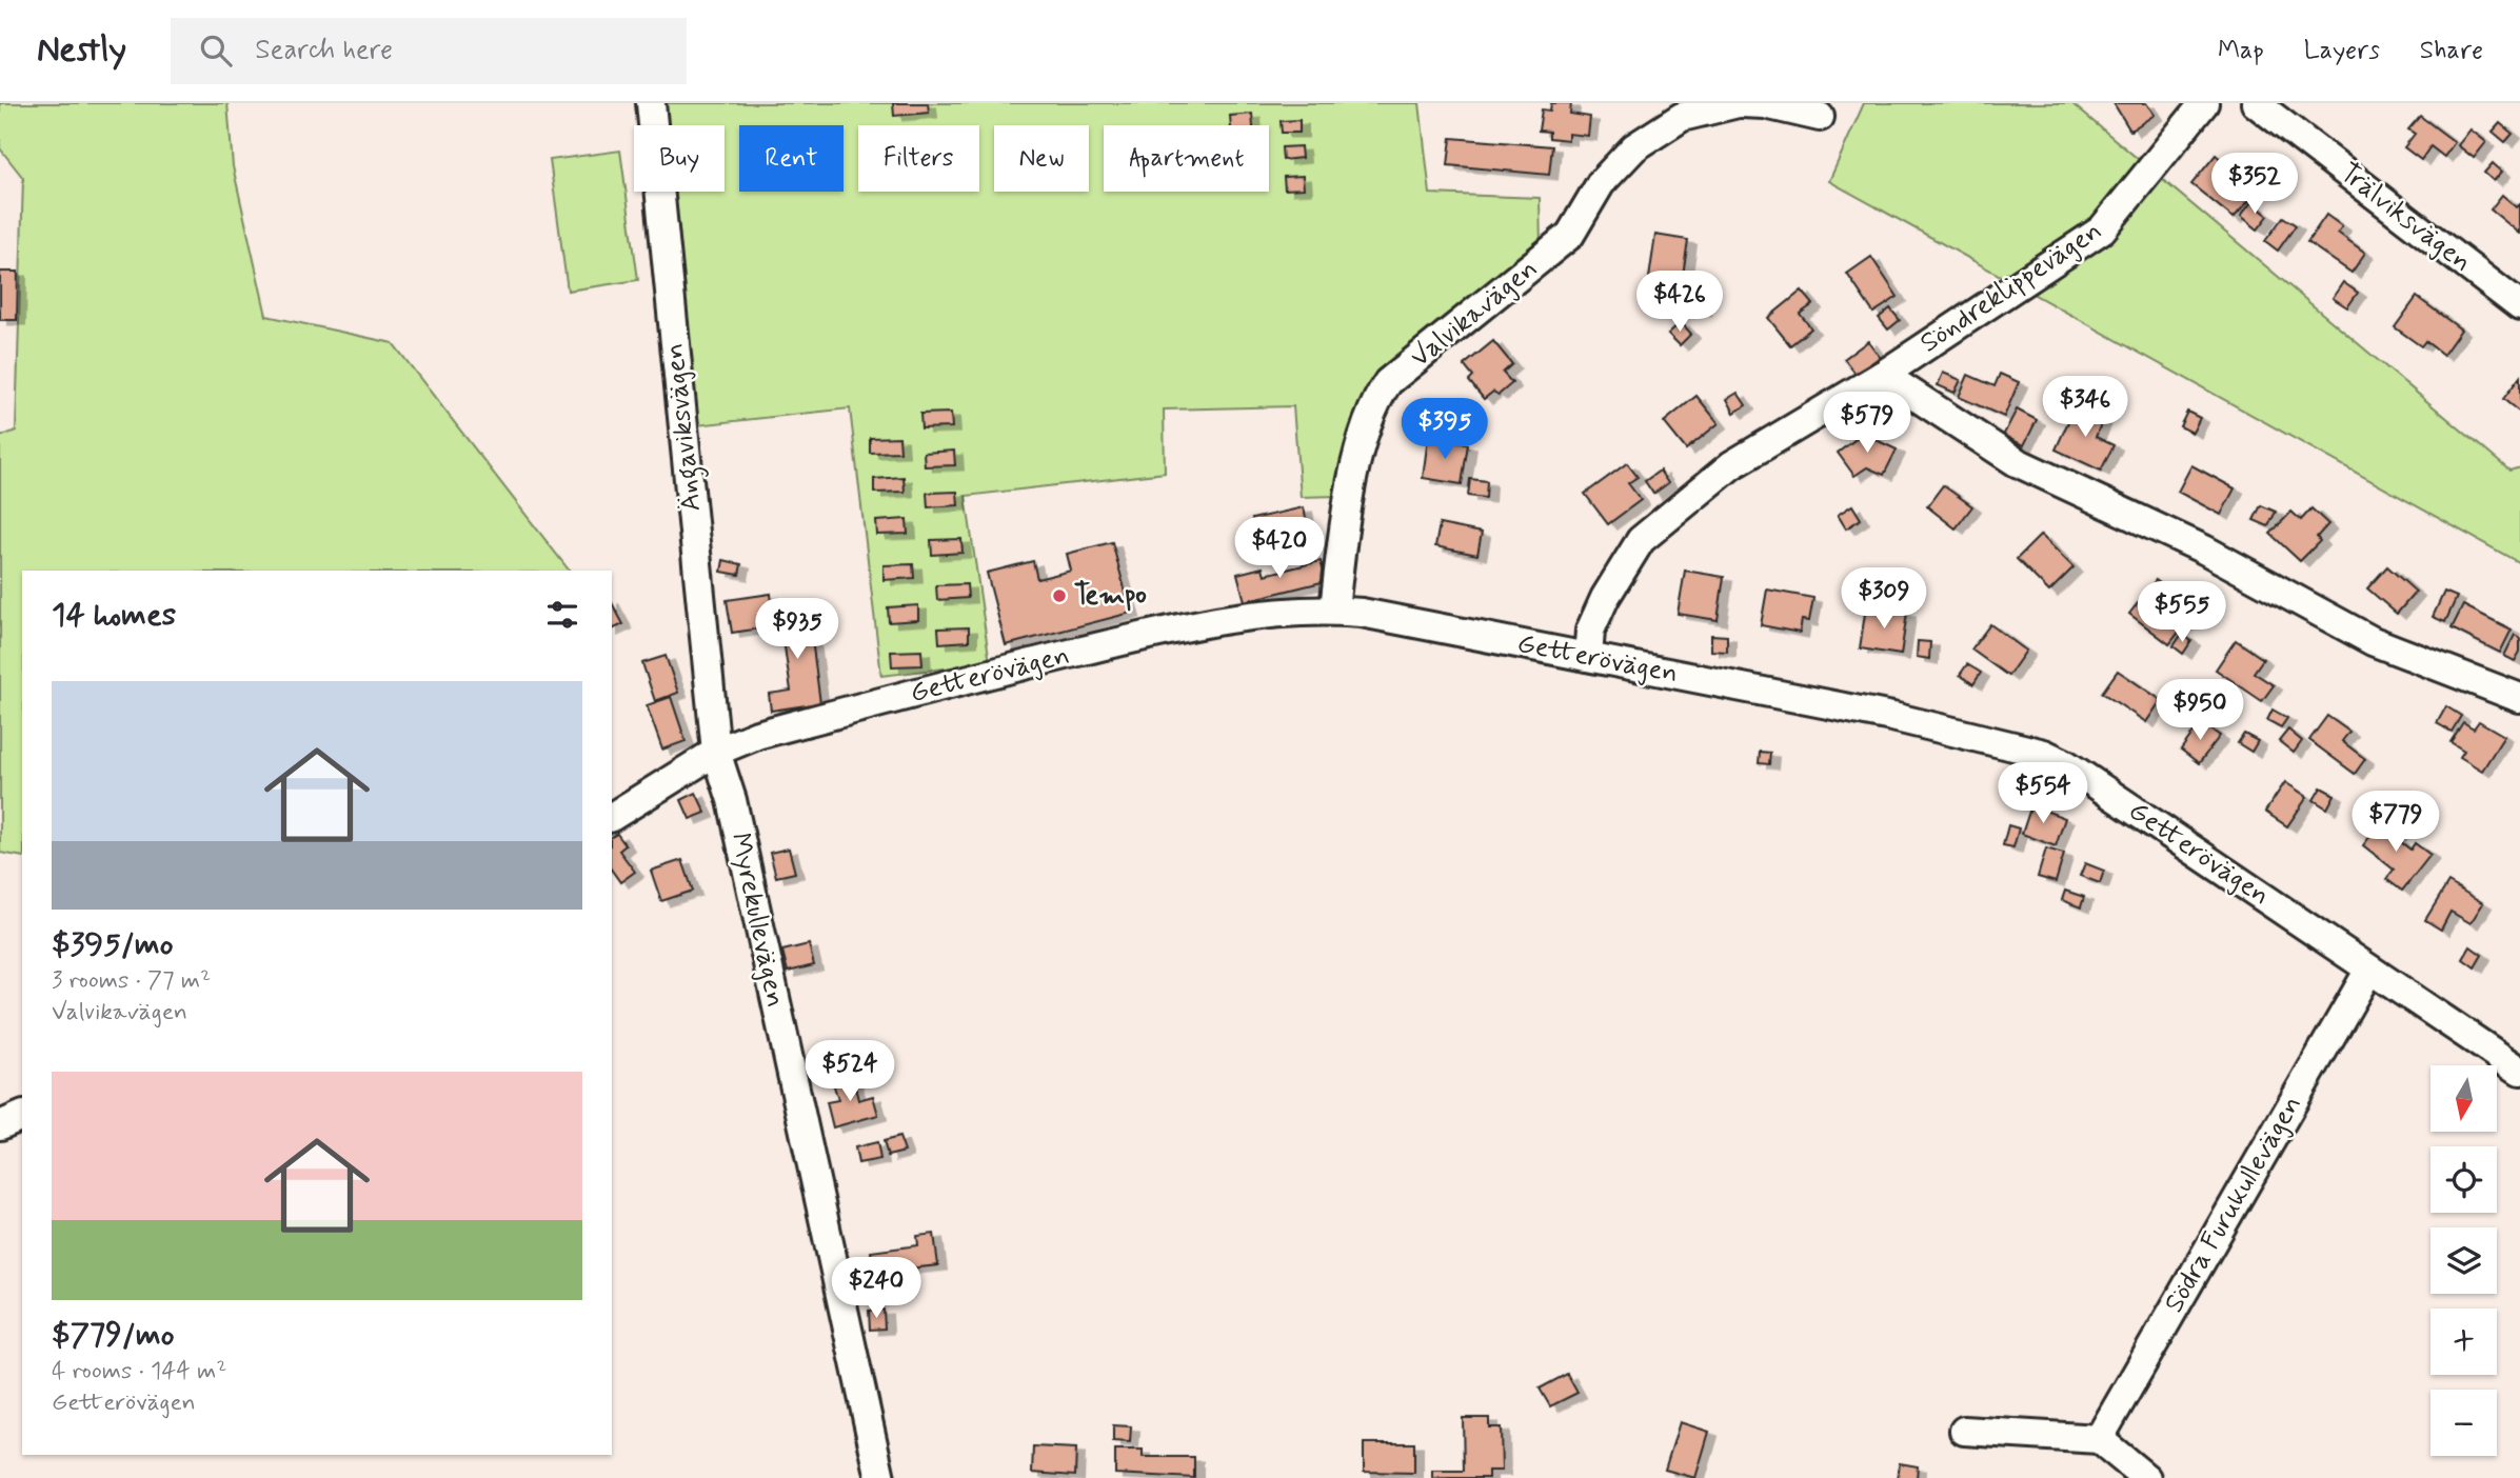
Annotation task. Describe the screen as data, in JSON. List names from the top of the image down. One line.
{"streets":{"street":["Trälviksvägen","Söndreklippevägen","Valvikavägen","Ängaviksvägen","Getterövägen","Myrekullevägen","Södra Furukullevägen"]},"crossings":[["Söndreklippevägen","Getterövägen"],["Valvikavägen","Getterövägen"],["Ängaviksvägen","Getterövägen"],["Ängaviksvägen","Myrekullevägen"],["Getterövägen","Myrekullevägen"],["Getterövägen","Södra Furukullevägen"]],"places":["Tempo"],"north":"bottom","page":{"header":"Nestly","search":"Search here","nav":["Map","Layers","Share"],"chip":["Buy","Rent","Filters","New","Apartment"],"price":["$352","$426","$346","$579","$395","$420","$309","$555","$935","$950","$554","$779","$524","$240"],"heading":"14 homes","list":[{"name":"$395/mo","note":"3 rooms · 77 m² · Valvikavägen"},{"name":"$779/mo","note":"4 rooms · 144 m² · Getterövägen"}],"map_buttons":["+","−"]}}
